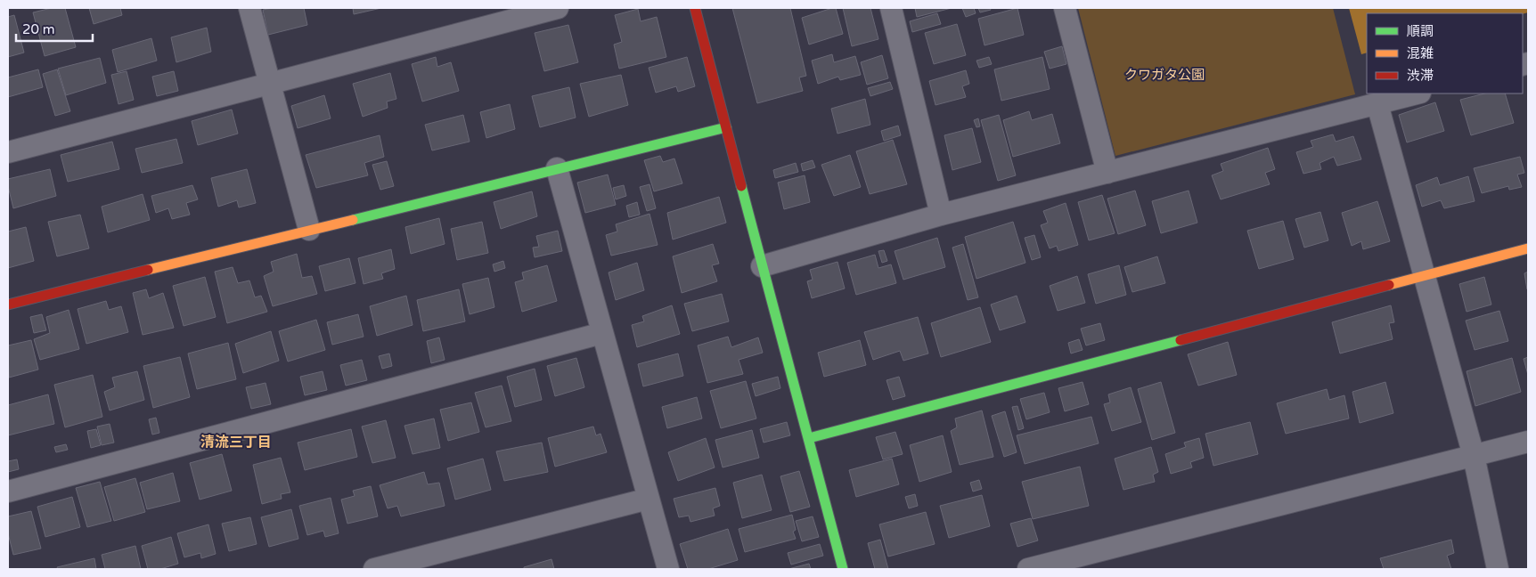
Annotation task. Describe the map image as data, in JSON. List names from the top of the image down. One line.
{"districts":["清流三丁目"],"parks":["クワガタ公園"],"legend":["順調","混雑","渋滞"],"scale_bar":"20 m"}
